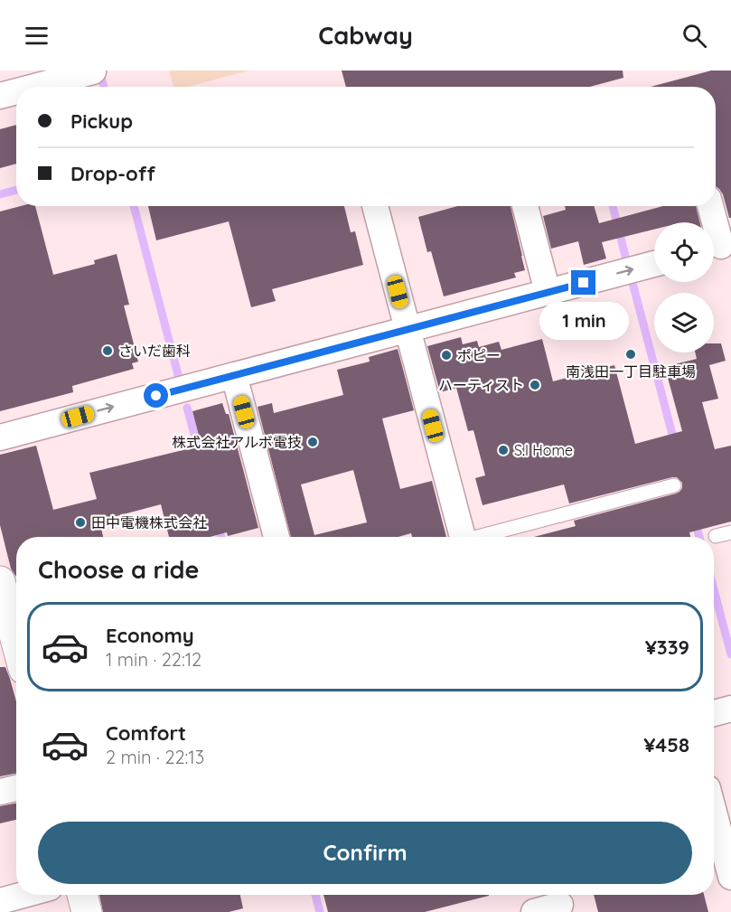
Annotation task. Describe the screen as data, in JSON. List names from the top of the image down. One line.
{"places":["さいだ歯科","南浅田一丁目駐車場","ポピー","ハーティスト","株式会社アルボ電技","S.I Home","田中電機株式会社"],"page":{"header":"Cabway","banner":["Pickup","Drop-off"],"bubble":"1 min","heading":"Choose a ride","list":[{"name":"Economy","note":"1 min · 22:12","value":"¥339"},{"name":"Comfort","note":"2 min · 22:13","value":"¥458"}],"buttons":"Confirm"}}
